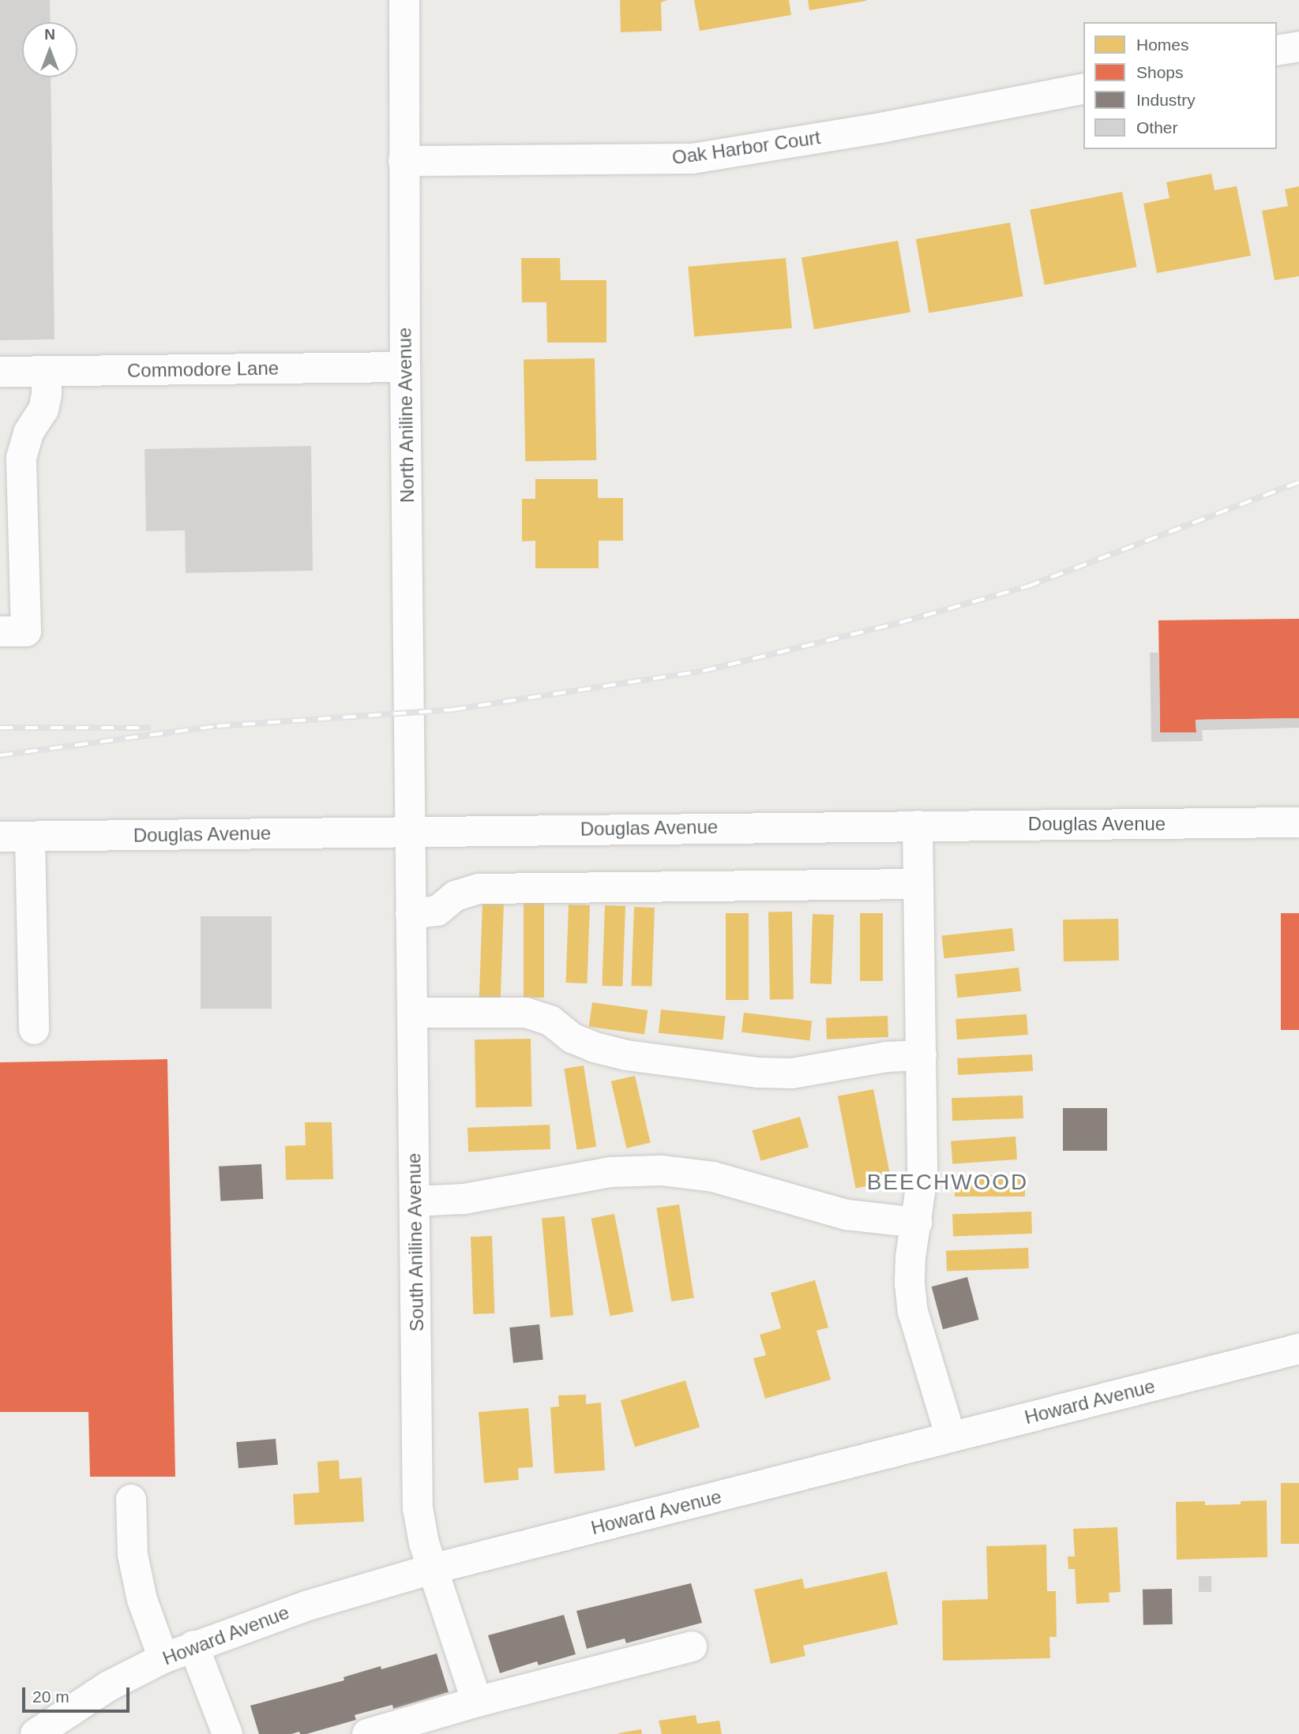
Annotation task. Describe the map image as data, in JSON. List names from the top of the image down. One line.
{"streets":{"street":["Oak Harbor Court","Commodore Lane","North Aniline Avenue","Douglas Avenue","South Aniline Avenue","Howard Avenue"]},"crossings":[["Oak Harbor Court","North Aniline Avenue"],["Commodore Lane","North Aniline Avenue"],["North Aniline Avenue","Douglas Avenue"],["North Aniline Avenue","South Aniline Avenue"],["Douglas Avenue","South Aniline Avenue"],["South Aniline Avenue","Howard Avenue"]],"districts":["BEECHWOOD"],"legend":["Homes","Shops","Industry","Other"],"scale_bar":"20 m","north":"top"}
